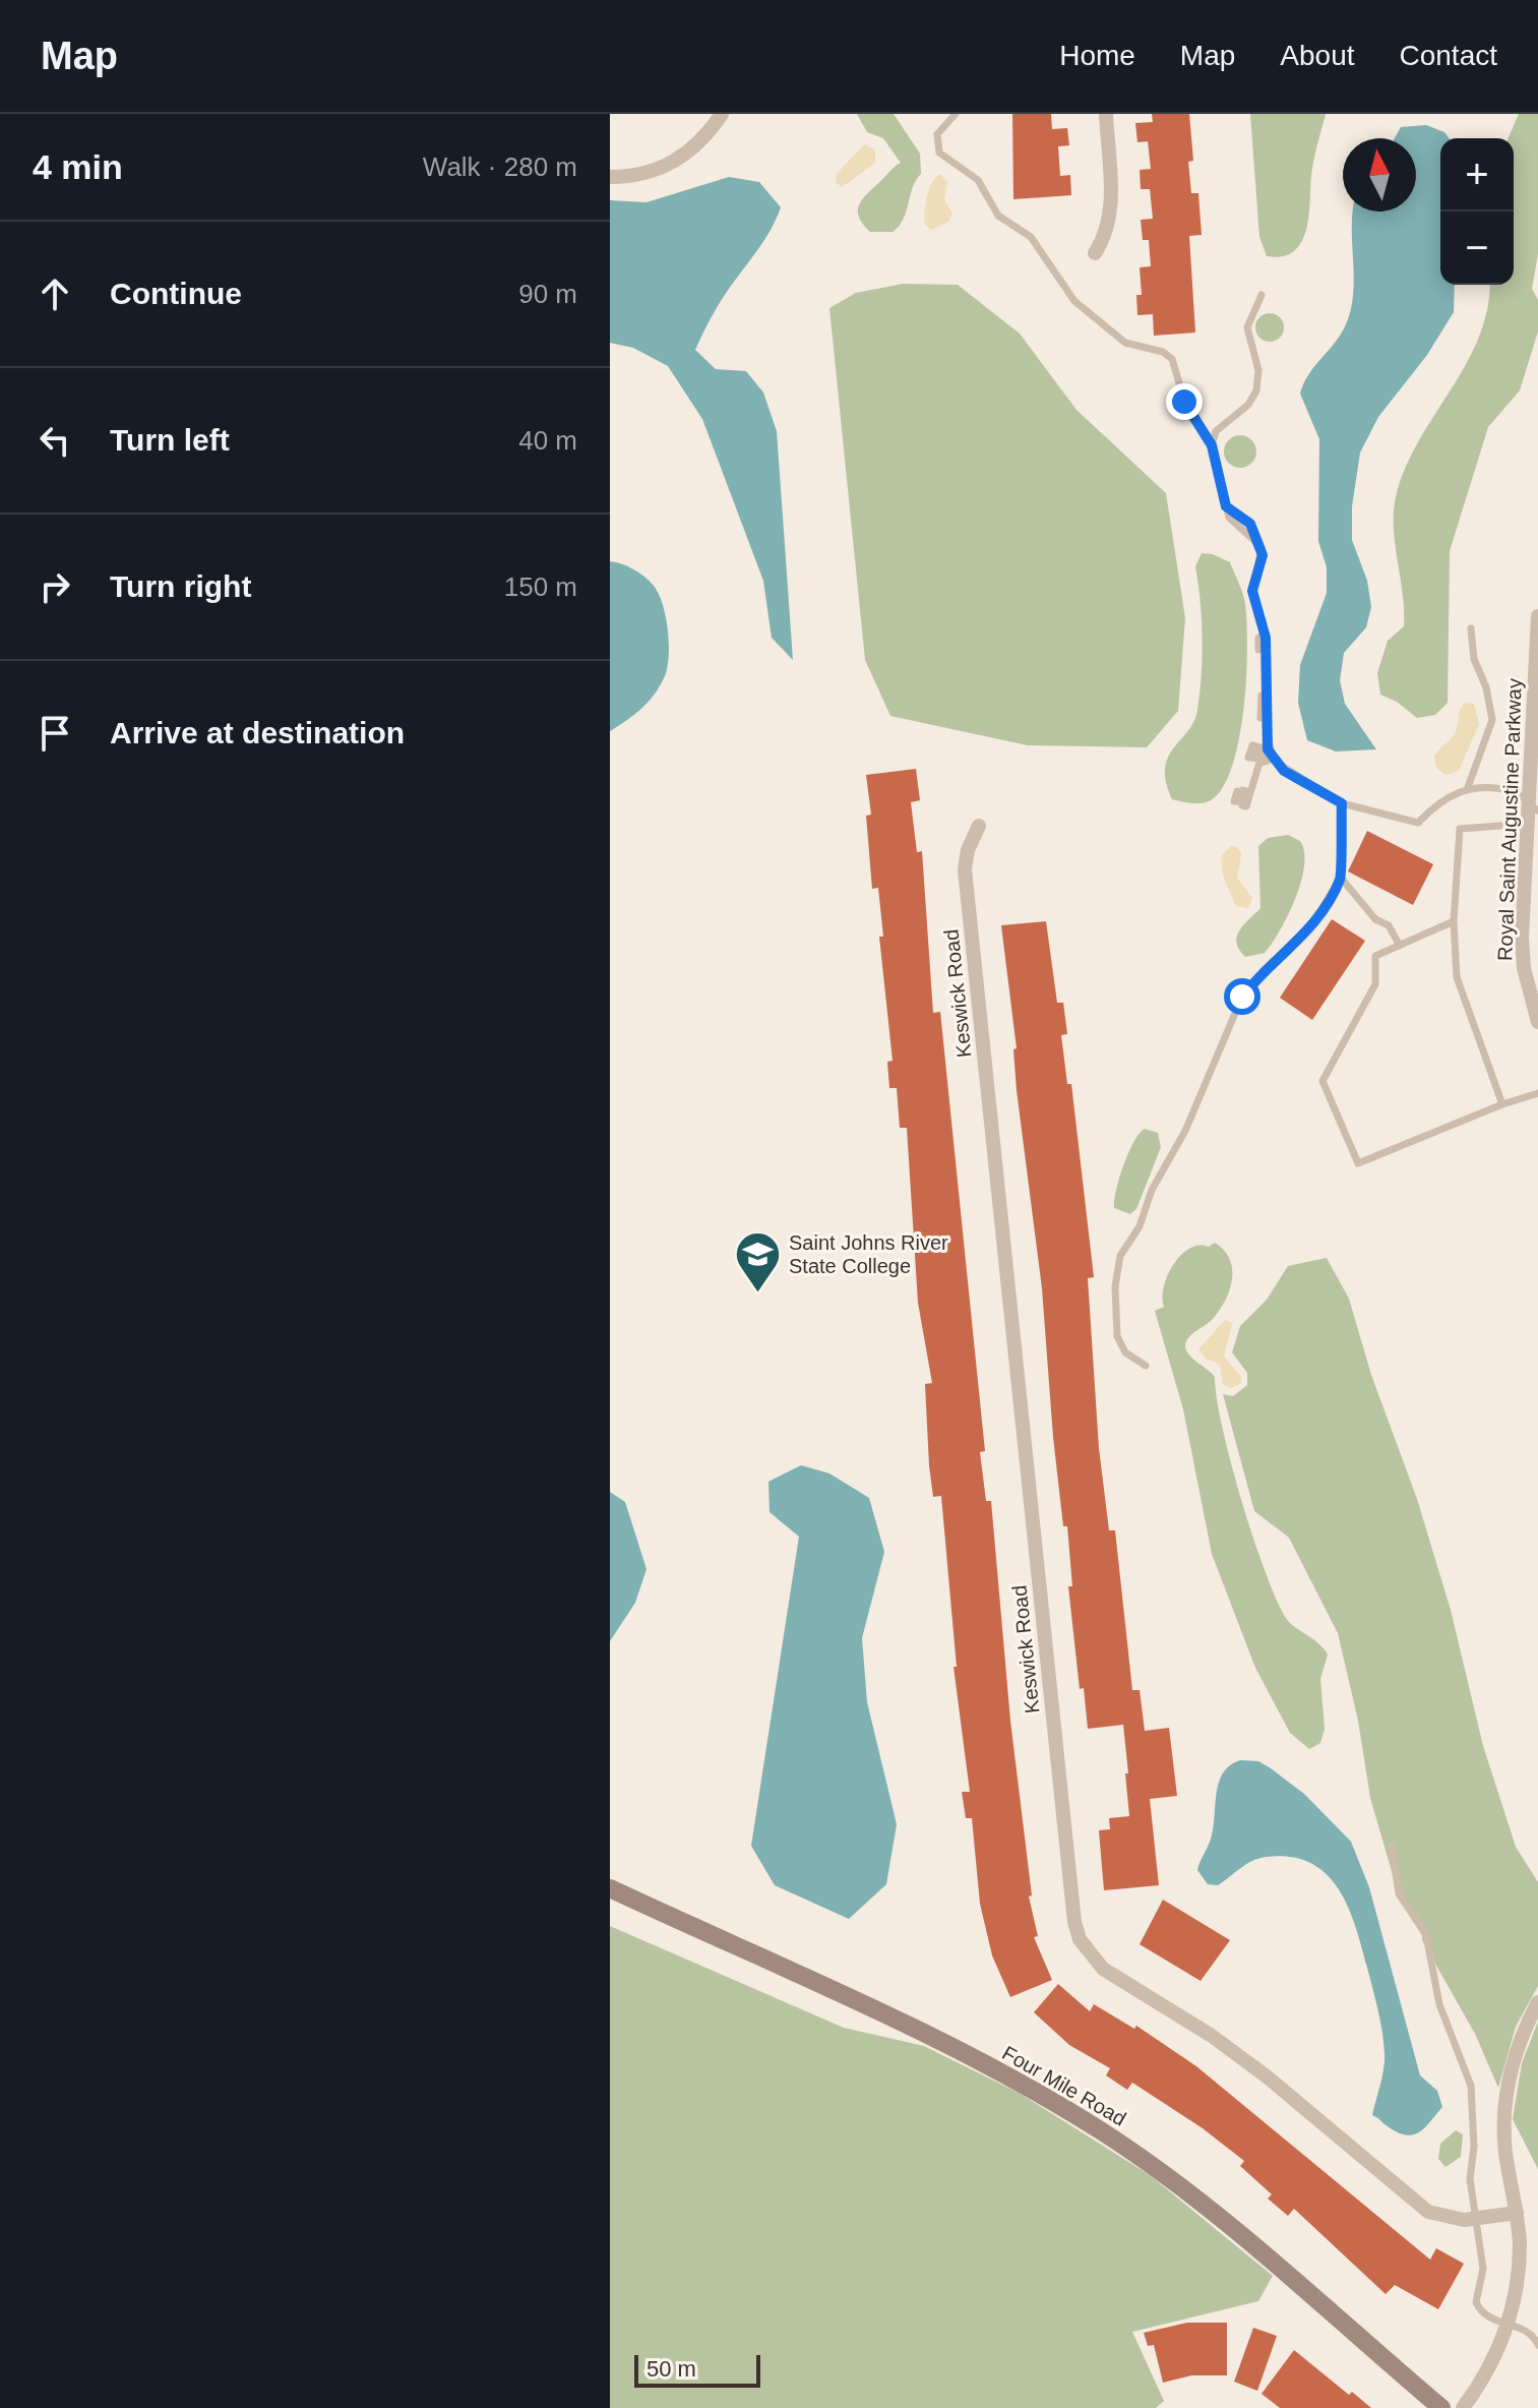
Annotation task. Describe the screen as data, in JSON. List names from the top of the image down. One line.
{"streets":{"main road":["Four Mile Road"],"street":["Royal Saint Augustine Parkway","Keswick Road"]},"places":{"school or university":["Saint Johns River State College"]},"scale_bar":"50 m","north":"top","page":{"header":"Map","nav":["Home","Map","About","Contact"],"heading":["4 min","Walk · 280 m"],"map_buttons":["+","−"],"list":[["Continue","90 m"],["Turn left","40 m"],["Turn right","150 m"],"Arrive at destination"],"scale":"50 m"}}
